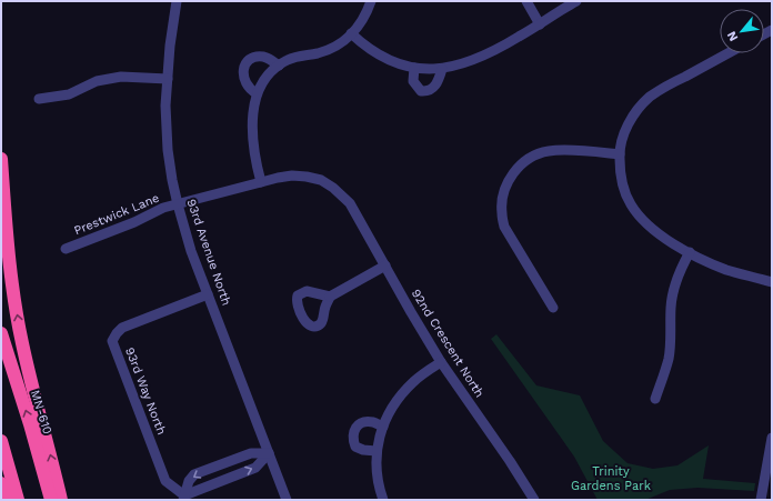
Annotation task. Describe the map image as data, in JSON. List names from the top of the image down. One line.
{"streets":{"highway":["MN-610"],"street":["Prestwick Lane","93rd Avenue North","92nd Crescent North","93rd Way North"]},"crossings":[["Prestwick Lane","93rd Avenue North"],["Prestwick Lane","92nd Crescent North"],["93rd Avenue North","93rd Way North"]],"parks":["Trinity Gardens Park"],"north":"bottom left"}
